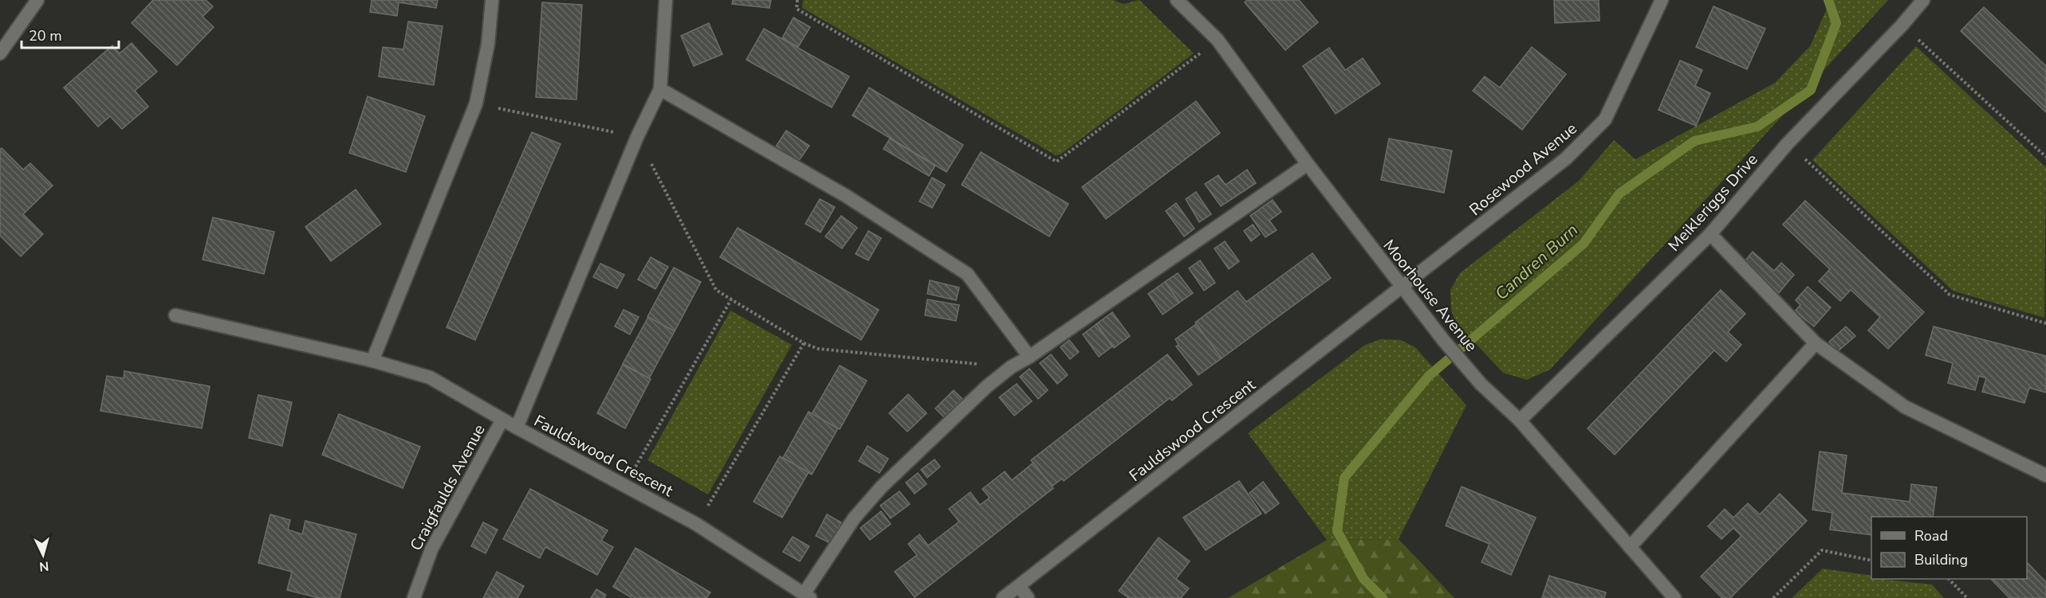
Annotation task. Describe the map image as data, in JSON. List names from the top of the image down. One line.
{"streets":{"street":["Rosewood Avenue","Meikleriggs Drive","Moorhouse Avenue","Fauldswood Crescent","Craigfaulds Avenue"]},"crossings":[["Rosewood Avenue","Moorhouse Avenue"],["Rosewood Avenue","Fauldswood Crescent"],["Meikleriggs Drive","Moorhouse Avenue"],["Moorhouse Avenue","Fauldswood Crescent"],["Fauldswood Crescent","Craigfaulds Avenue"]],"water":["Candren Burn"],"legend":["Road","Building"],"scale_bar":"20 m","north":"bottom"}
